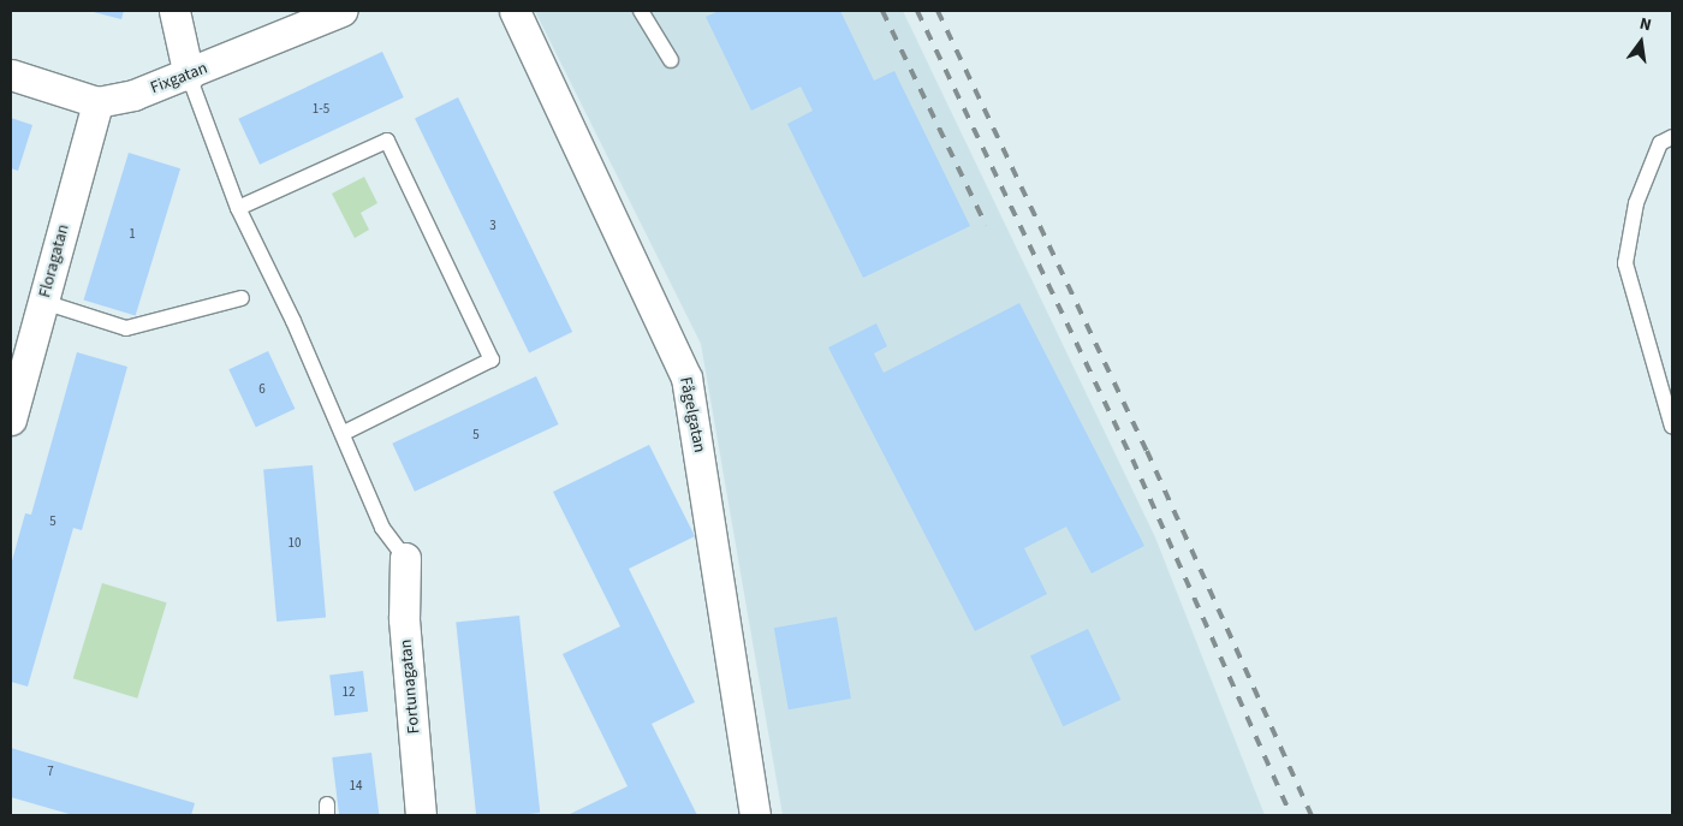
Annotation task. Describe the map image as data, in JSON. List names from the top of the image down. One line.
{"streets":{"street":["Fixgatan","Floragatan","Fågelgatan","Fortunagatan"]},"crossings":[["Fixgatan","Floragatan"]],"house_numbers":["1-5","3","1","6","5","5","10","12","7","14"],"north":"top"}
